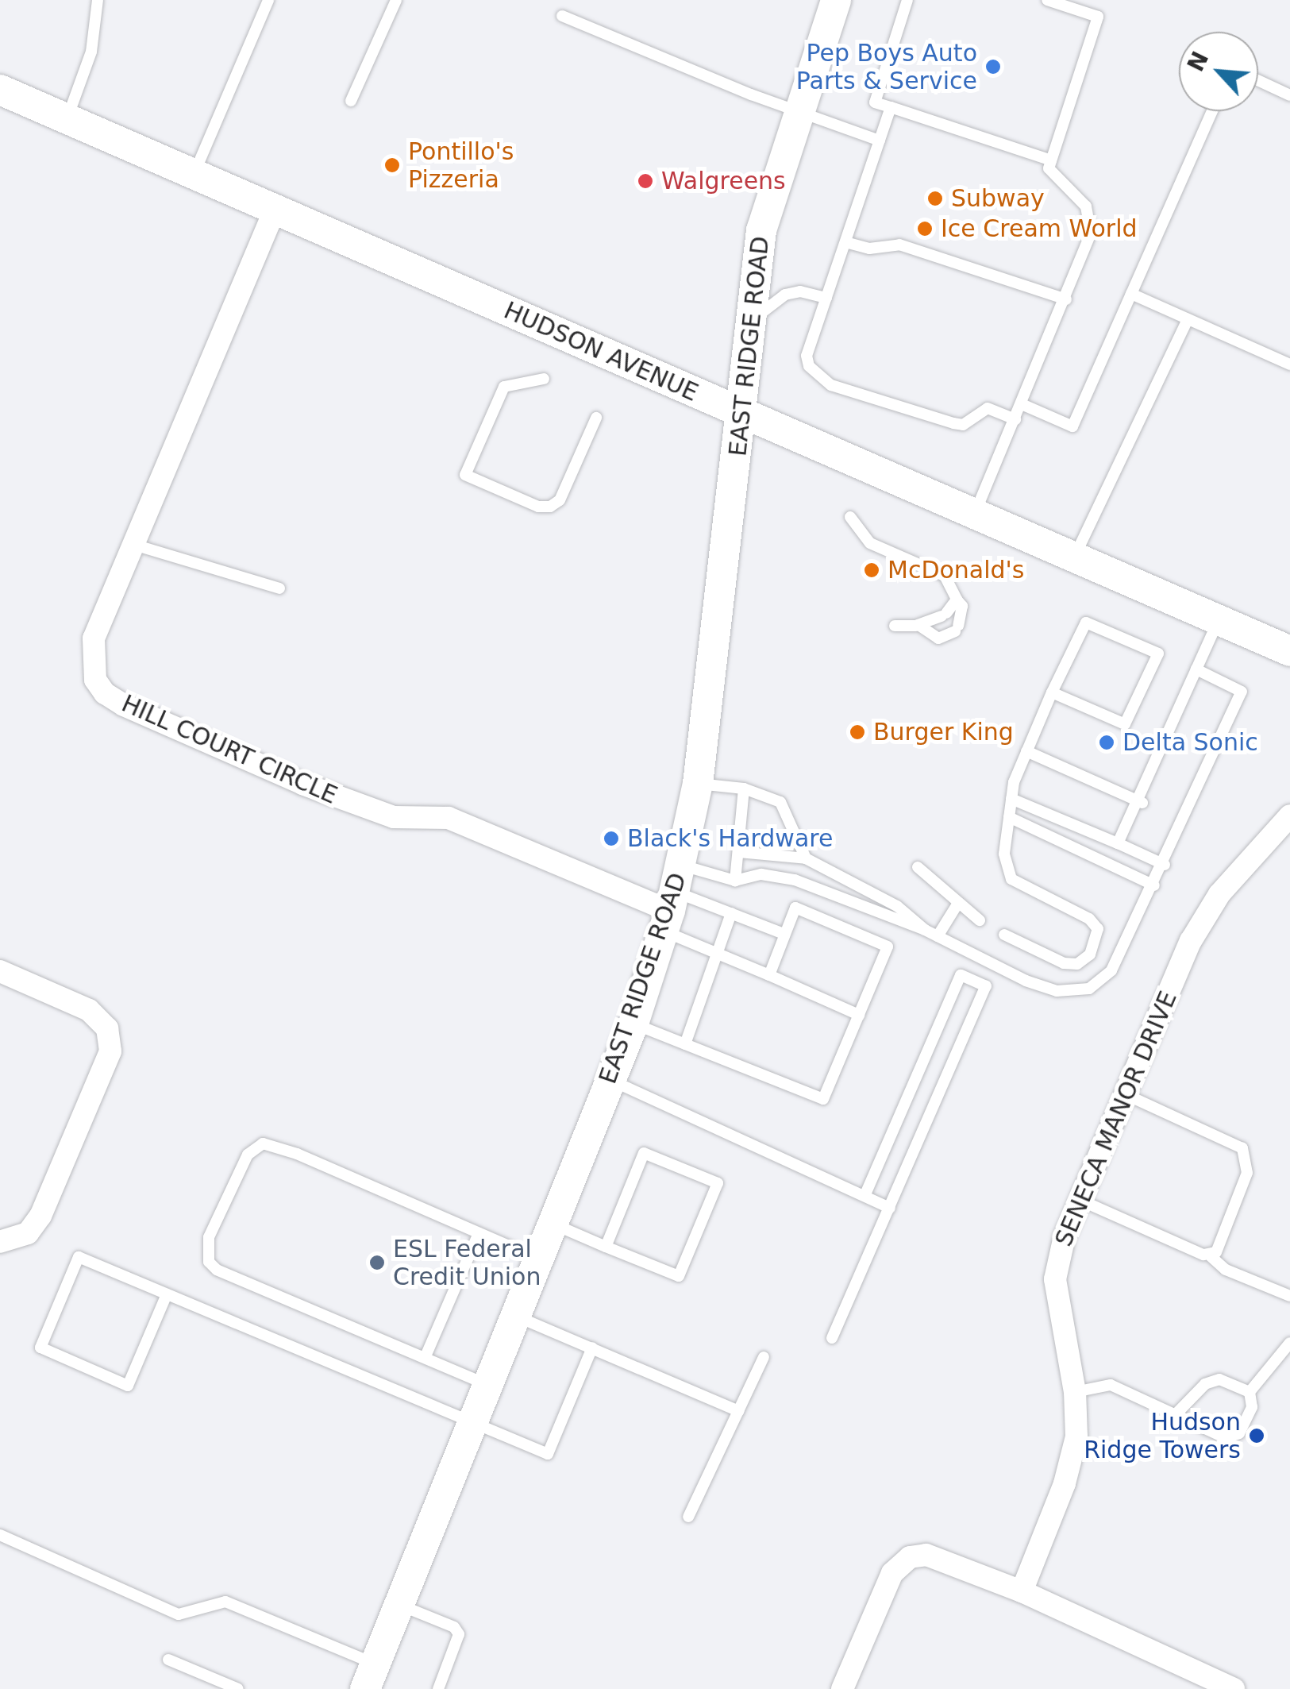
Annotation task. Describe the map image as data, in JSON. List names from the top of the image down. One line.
{"streets":{"main road":["EAST RIDGE ROAD","HUDSON AVENUE"],"street":["HILL COURT CIRCLE","SENECA MANOR DRIVE"]},"crossings":[["EAST RIDGE ROAD","HUDSON AVENUE"],["EAST RIDGE ROAD","HILL COURT CIRCLE"],["HUDSON AVENUE","HILL COURT CIRCLE"]],"places":["Pep Boys Auto Parts & Service","Pontillo's Pizzeria","Walgreens","Subway","Ice Cream World","McDonald's","Burger King","Delta Sonic","Black's Hardware","ESL Federal Credit Union","Hudson Ridge Towers"],"north":"top left"}
